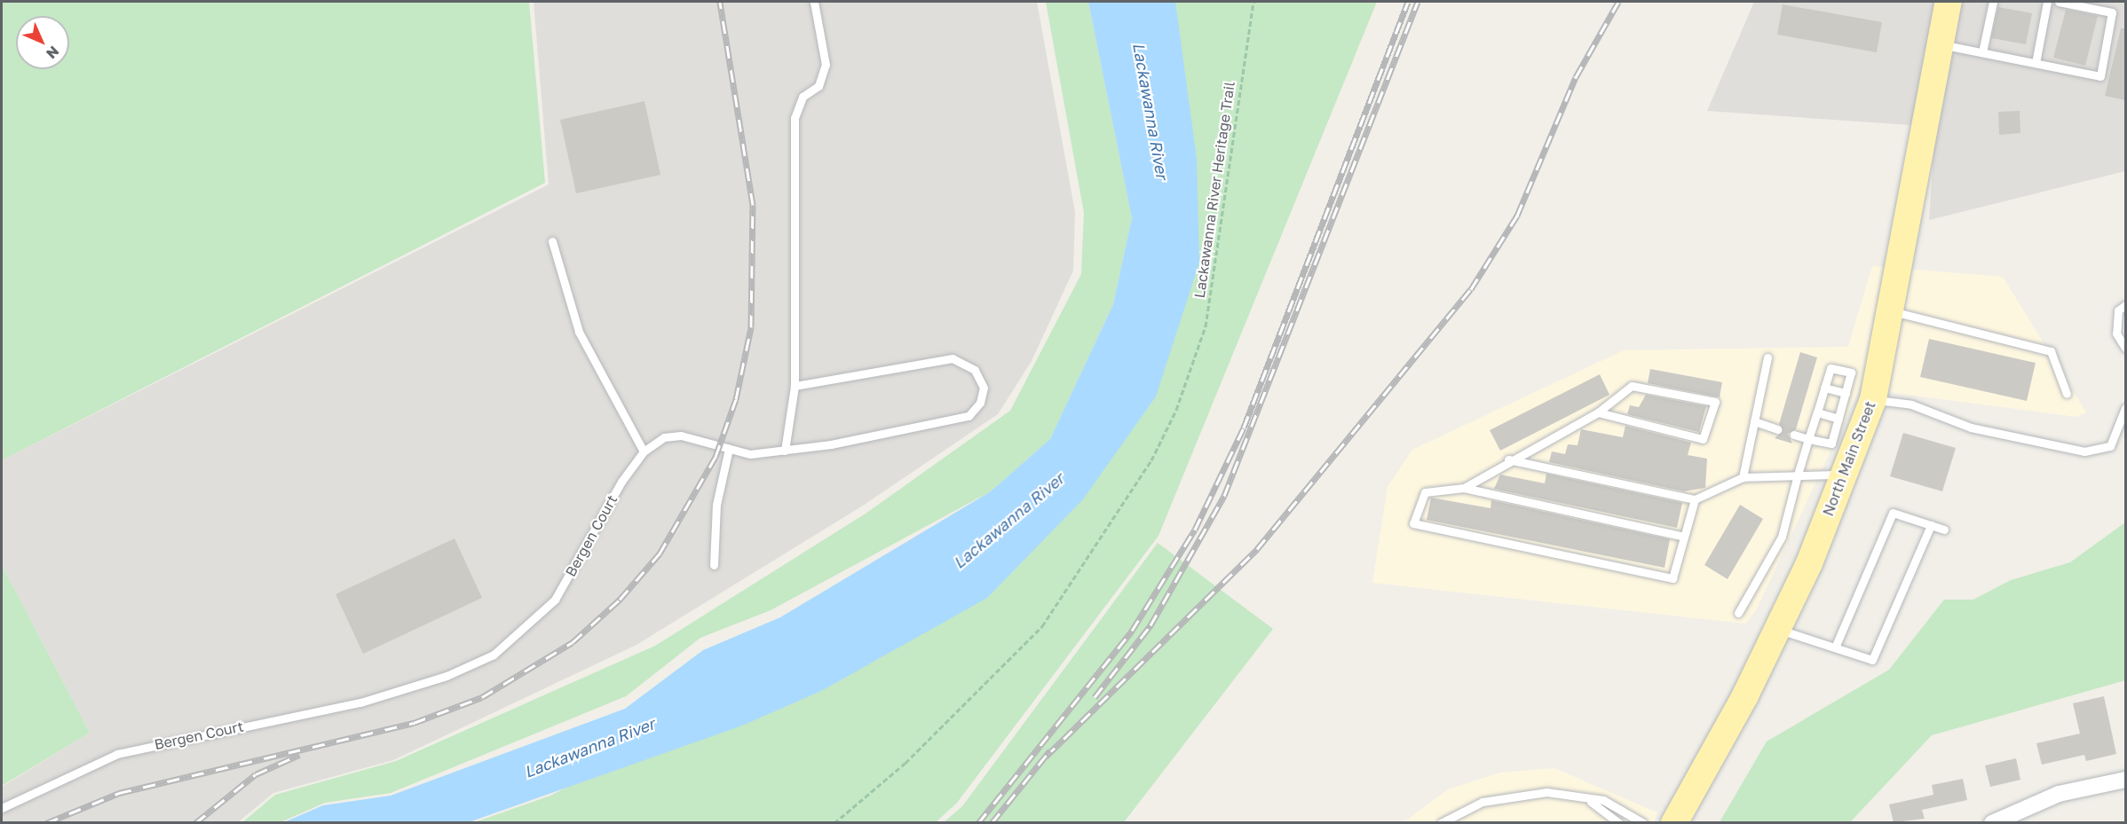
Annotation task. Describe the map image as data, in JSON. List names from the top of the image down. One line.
{"streets":{"main road":["North Main Street"],"lane":["Bergen Court"],"path":["Lackawanna River Heritage Trail"]},"water":["Lackawanna River"],"north":"bottom right"}
